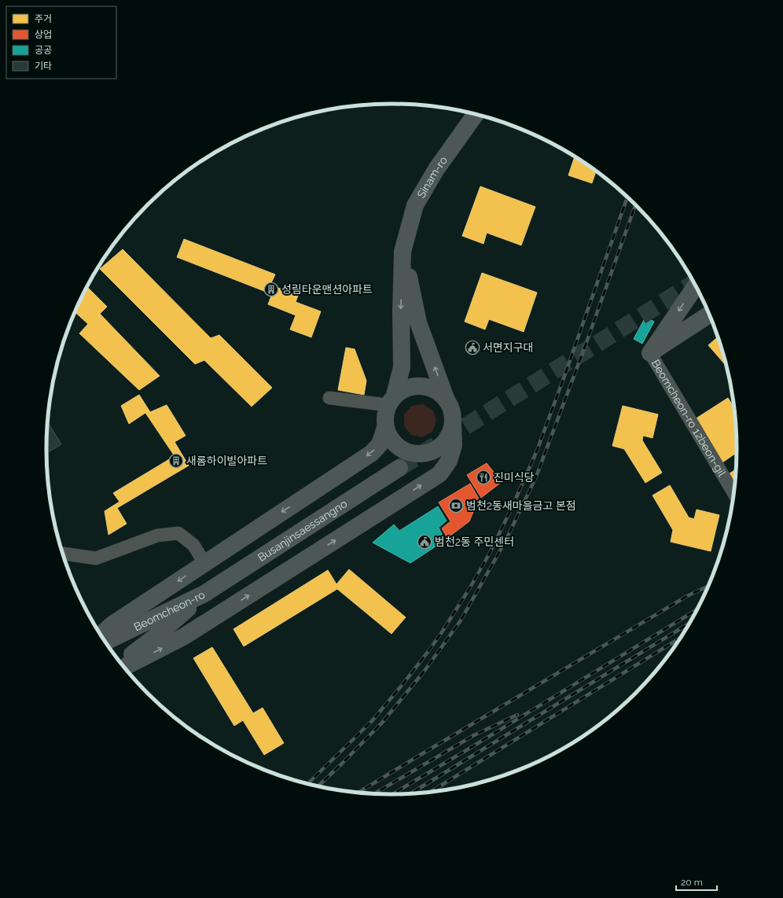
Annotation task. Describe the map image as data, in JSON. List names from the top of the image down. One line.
{"streets":{"main road":["Sinam-ro","Busanjinsaessangno","Beomcheon-ro"],"street":["Beomcheon-ro 12beon-gil"]},"crossings":[["Busanjinsaessangno","Beomcheon-ro"]],"places":{"building":["성림타운맨션아파트","새롬하이빌아파트"],"public building":["서면지구대","범천2동 주민센터"],"restaurant":["진미식당"],"bank":["범천2동새마을금고 본점"]},"legend":["주거","상업","공공","기타"],"scale_bar":"20 m"}
